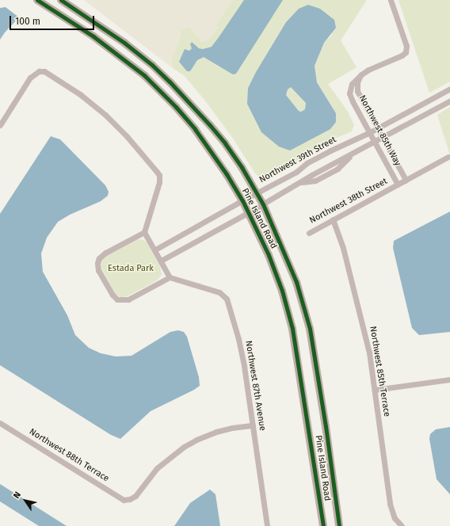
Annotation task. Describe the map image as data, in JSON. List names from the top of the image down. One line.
{"streets":{"main road":["Pine Island Road"],"street":["Northwest 85th Way","Northwest 39th Street","Northwest 38th Street","Northwest 85th Terrace","Northwest 87th Avenue","Northwest 88th Terrace"]},"crossings":[["Northwest 85th Way","Northwest 39th Street"],["Northwest 85th Way","Northwest 38th Street"],["Northwest 39th Street","Pine Island Road"],["Northwest 38th Street","Northwest 85th Terrace"],["Northwest 87th Avenue","Northwest 88th Terrace"]],"parks":["Estada Park"],"scale_bar":"100 m","north":"top left"}
